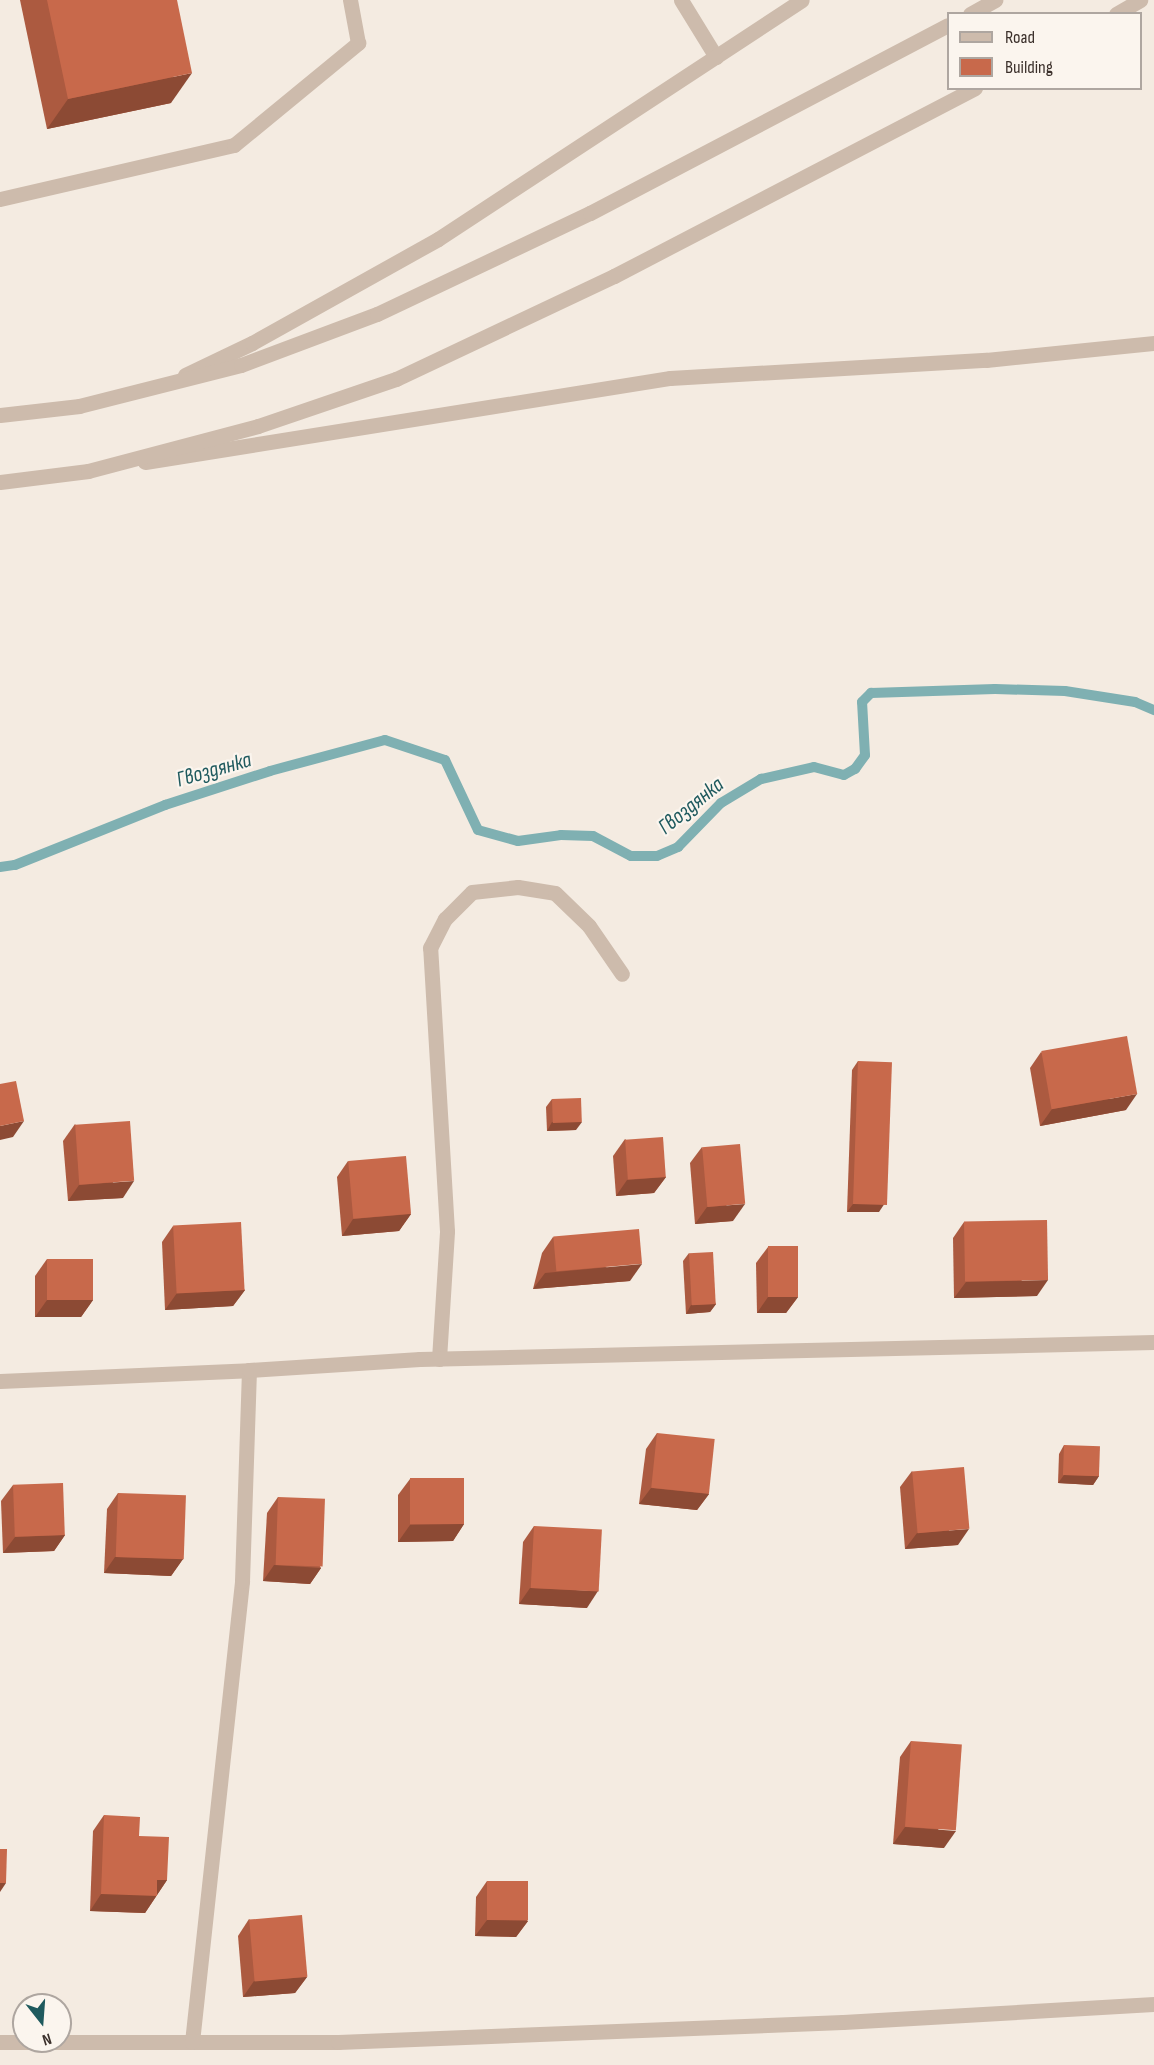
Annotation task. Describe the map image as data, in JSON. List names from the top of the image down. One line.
{"water":["Гвоздянка"],"legend":["Road","Building"],"north":"bottom"}
